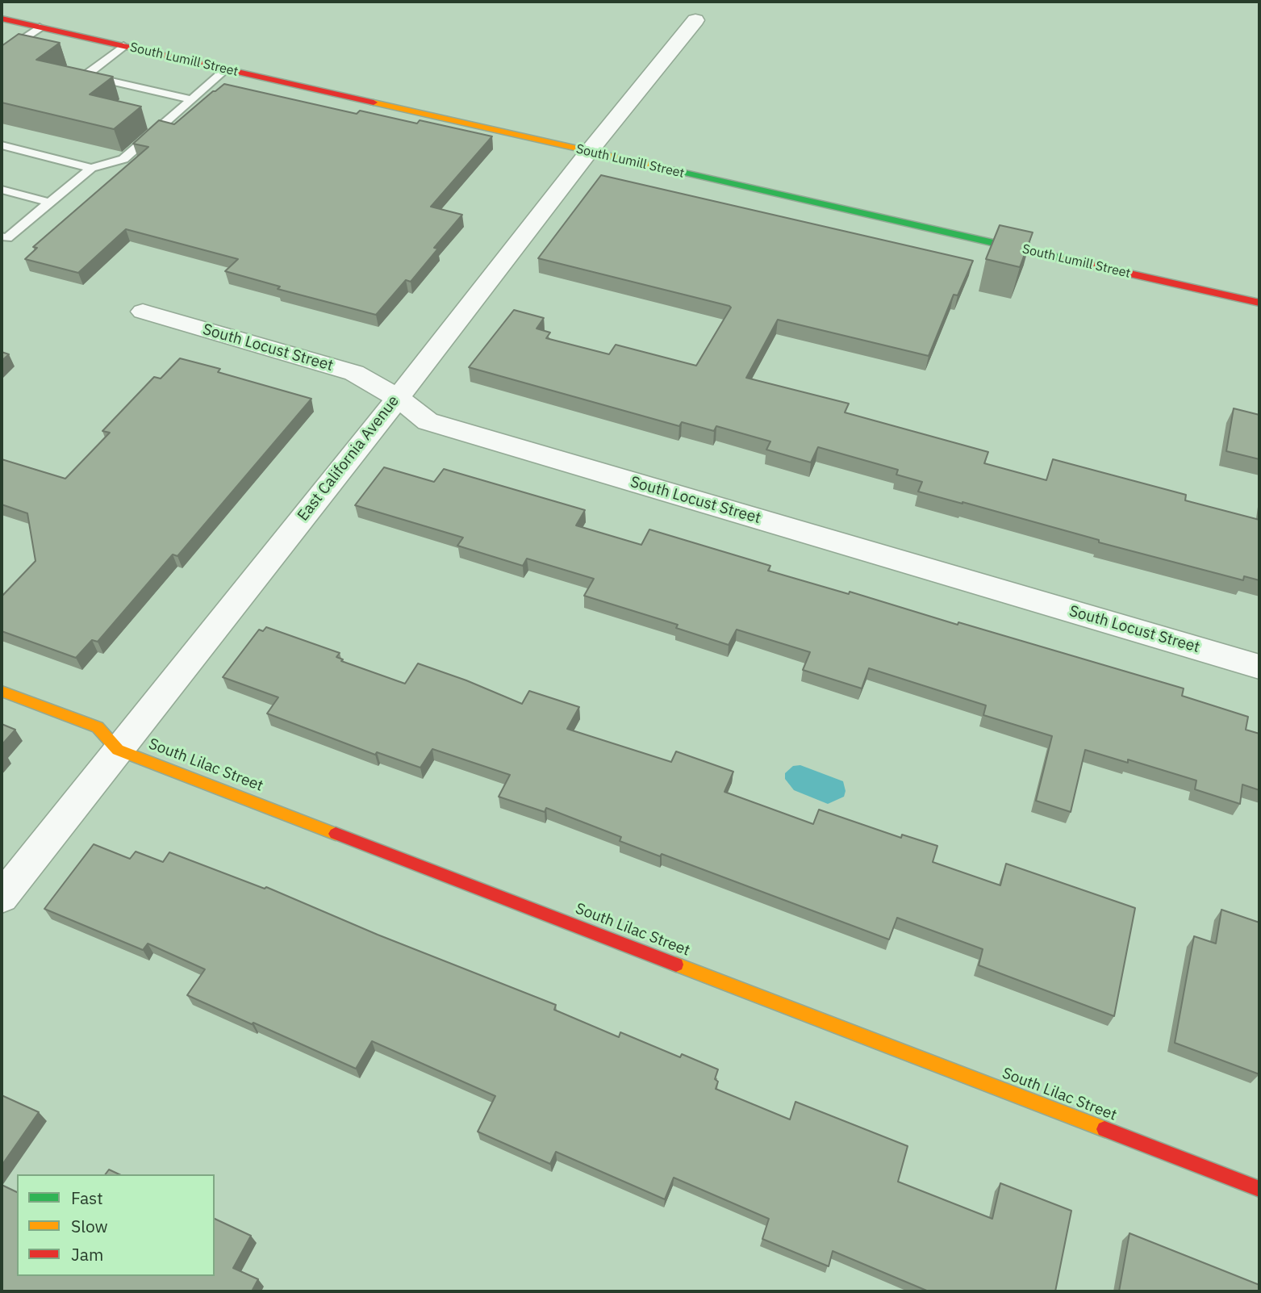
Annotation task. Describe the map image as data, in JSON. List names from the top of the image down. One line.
{"streets":{"street":["South Lumill Street","South Locust Street","East California Avenue","South Lilac Street"]},"crossings":[["South Lumill Street","East California Avenue"],["South Locust Street","East California Avenue"],["East California Avenue","South Lilac Street"]],"legend":["Fast","Slow","Jam"]}
